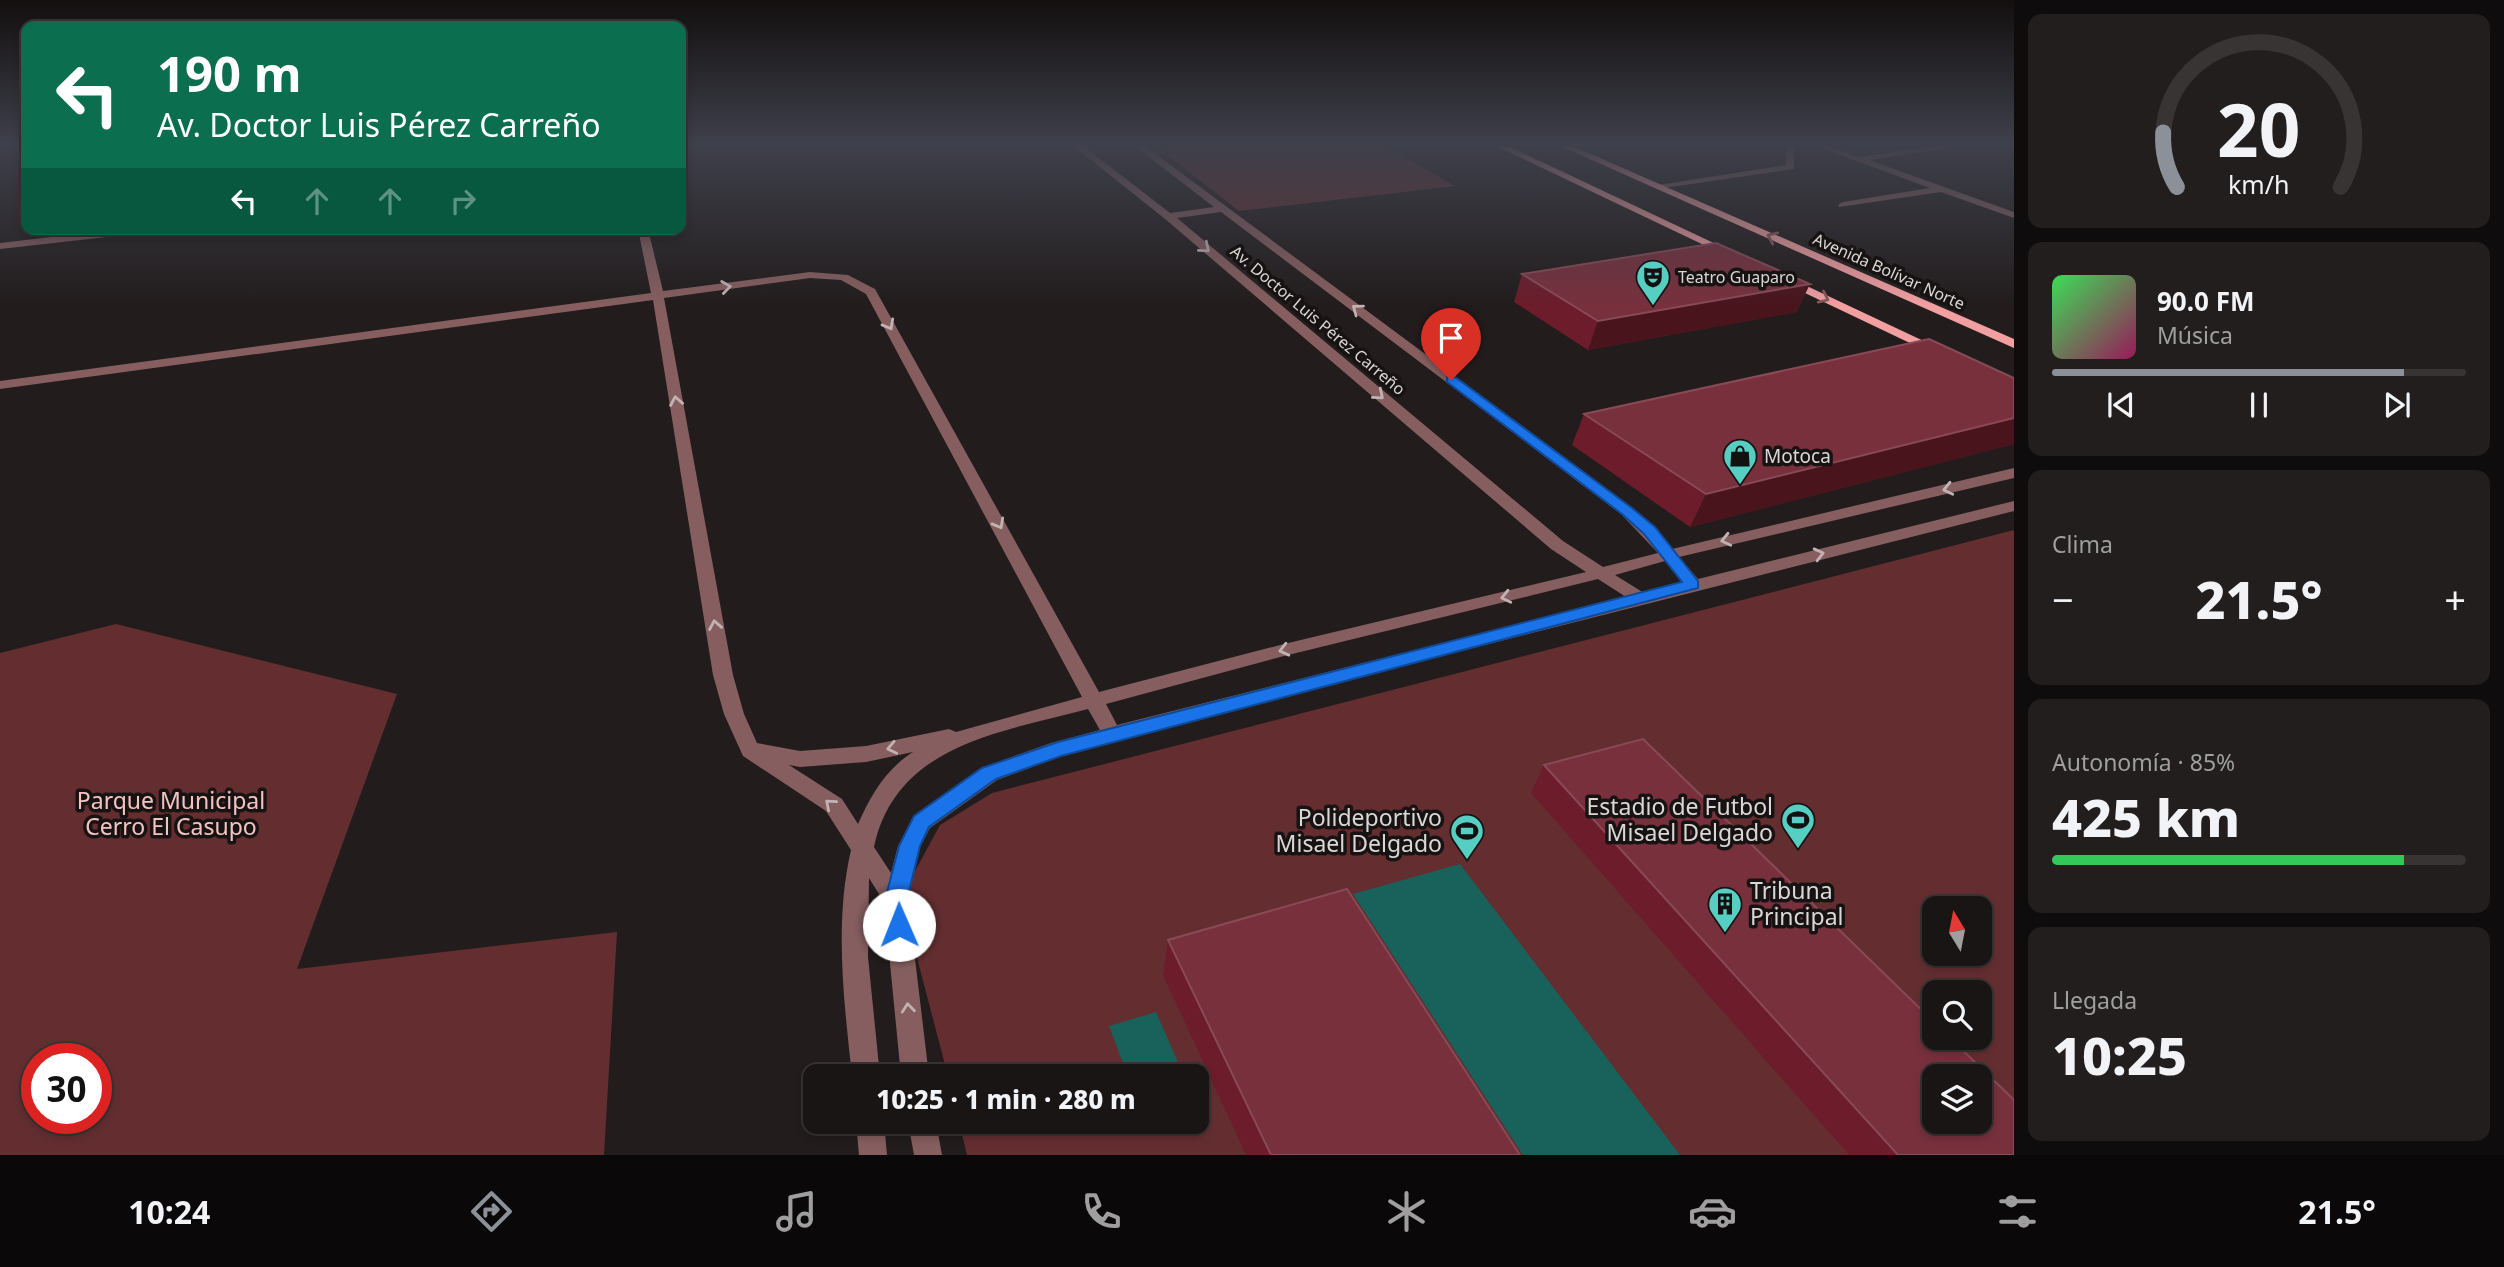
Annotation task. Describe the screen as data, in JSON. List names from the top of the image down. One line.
{"streets":{"main road":["Avenida Bolívar Norte"],"street":["Av. Doctor Luis Pérez Carreño"]},"parks":["Parque Municipal Cerro El Casupo"],"places":{"theatre":["Teatro Guaparo"],"shop":["Motoca"],"sports":["Estadio de Futbol Misael Delgado","Polideportivo Misael Delgado"],"building":["Tribuna Principal"]},"north":"top","page":{"turn":["190 m","Av. Doctor Luis Pérez Carreño"],"song":["90.0 FM","Música"],"tile":["Clima",["Autonomía · 85%","425 km"],["Llegada","10:25"]],"heat":["−","21.5°","+"],"limit":"30","trip":"10:25 · 1 min · 280 m","tabs":["10:24","21.5°"],"gauge":["20","km/h"]}}
